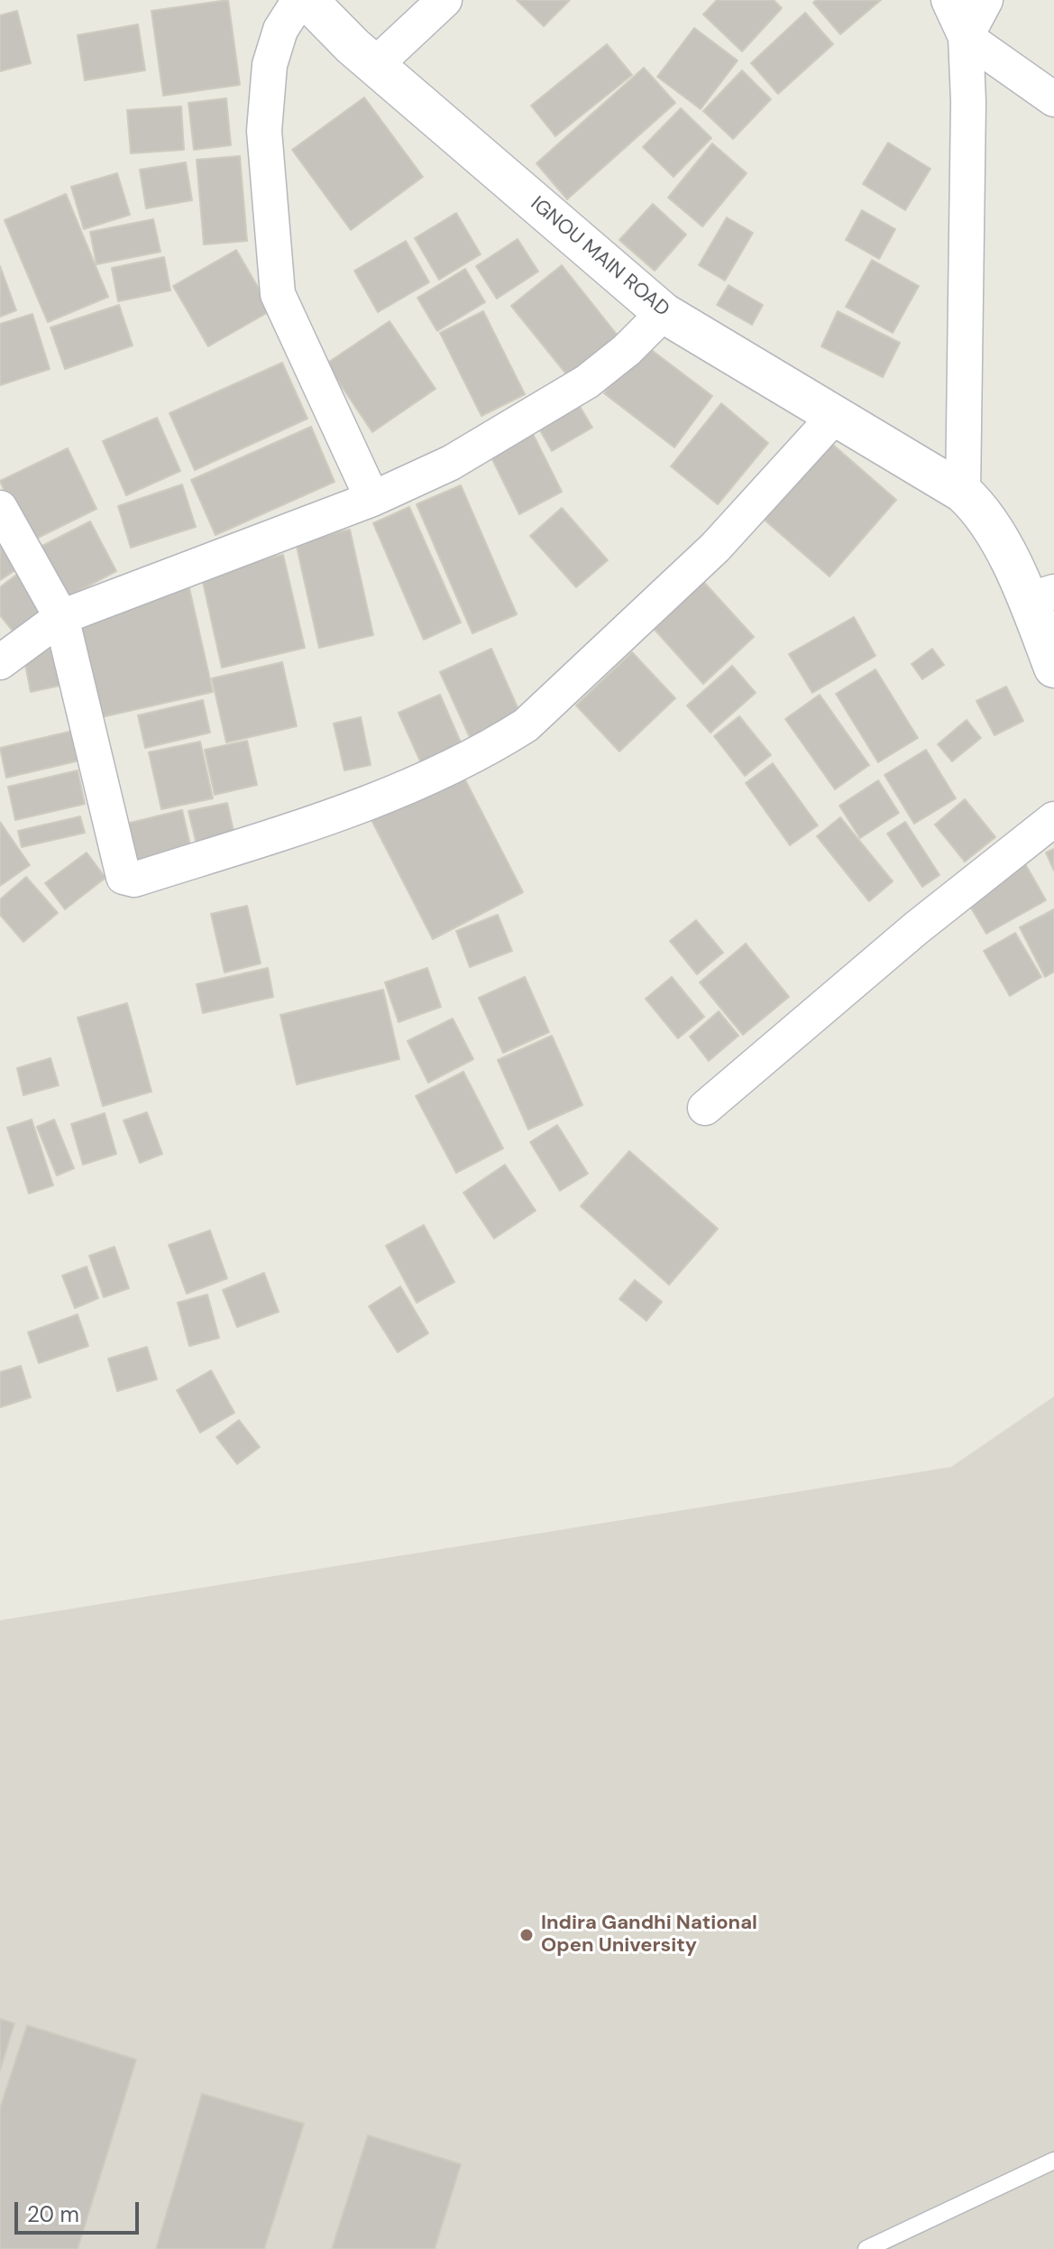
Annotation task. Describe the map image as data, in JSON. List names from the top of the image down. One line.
{"streets":{"street":["IGNOU MAIN ROAD"]},"places":["Indira Gandhi National Open University"],"scale_bar":"20 m"}
